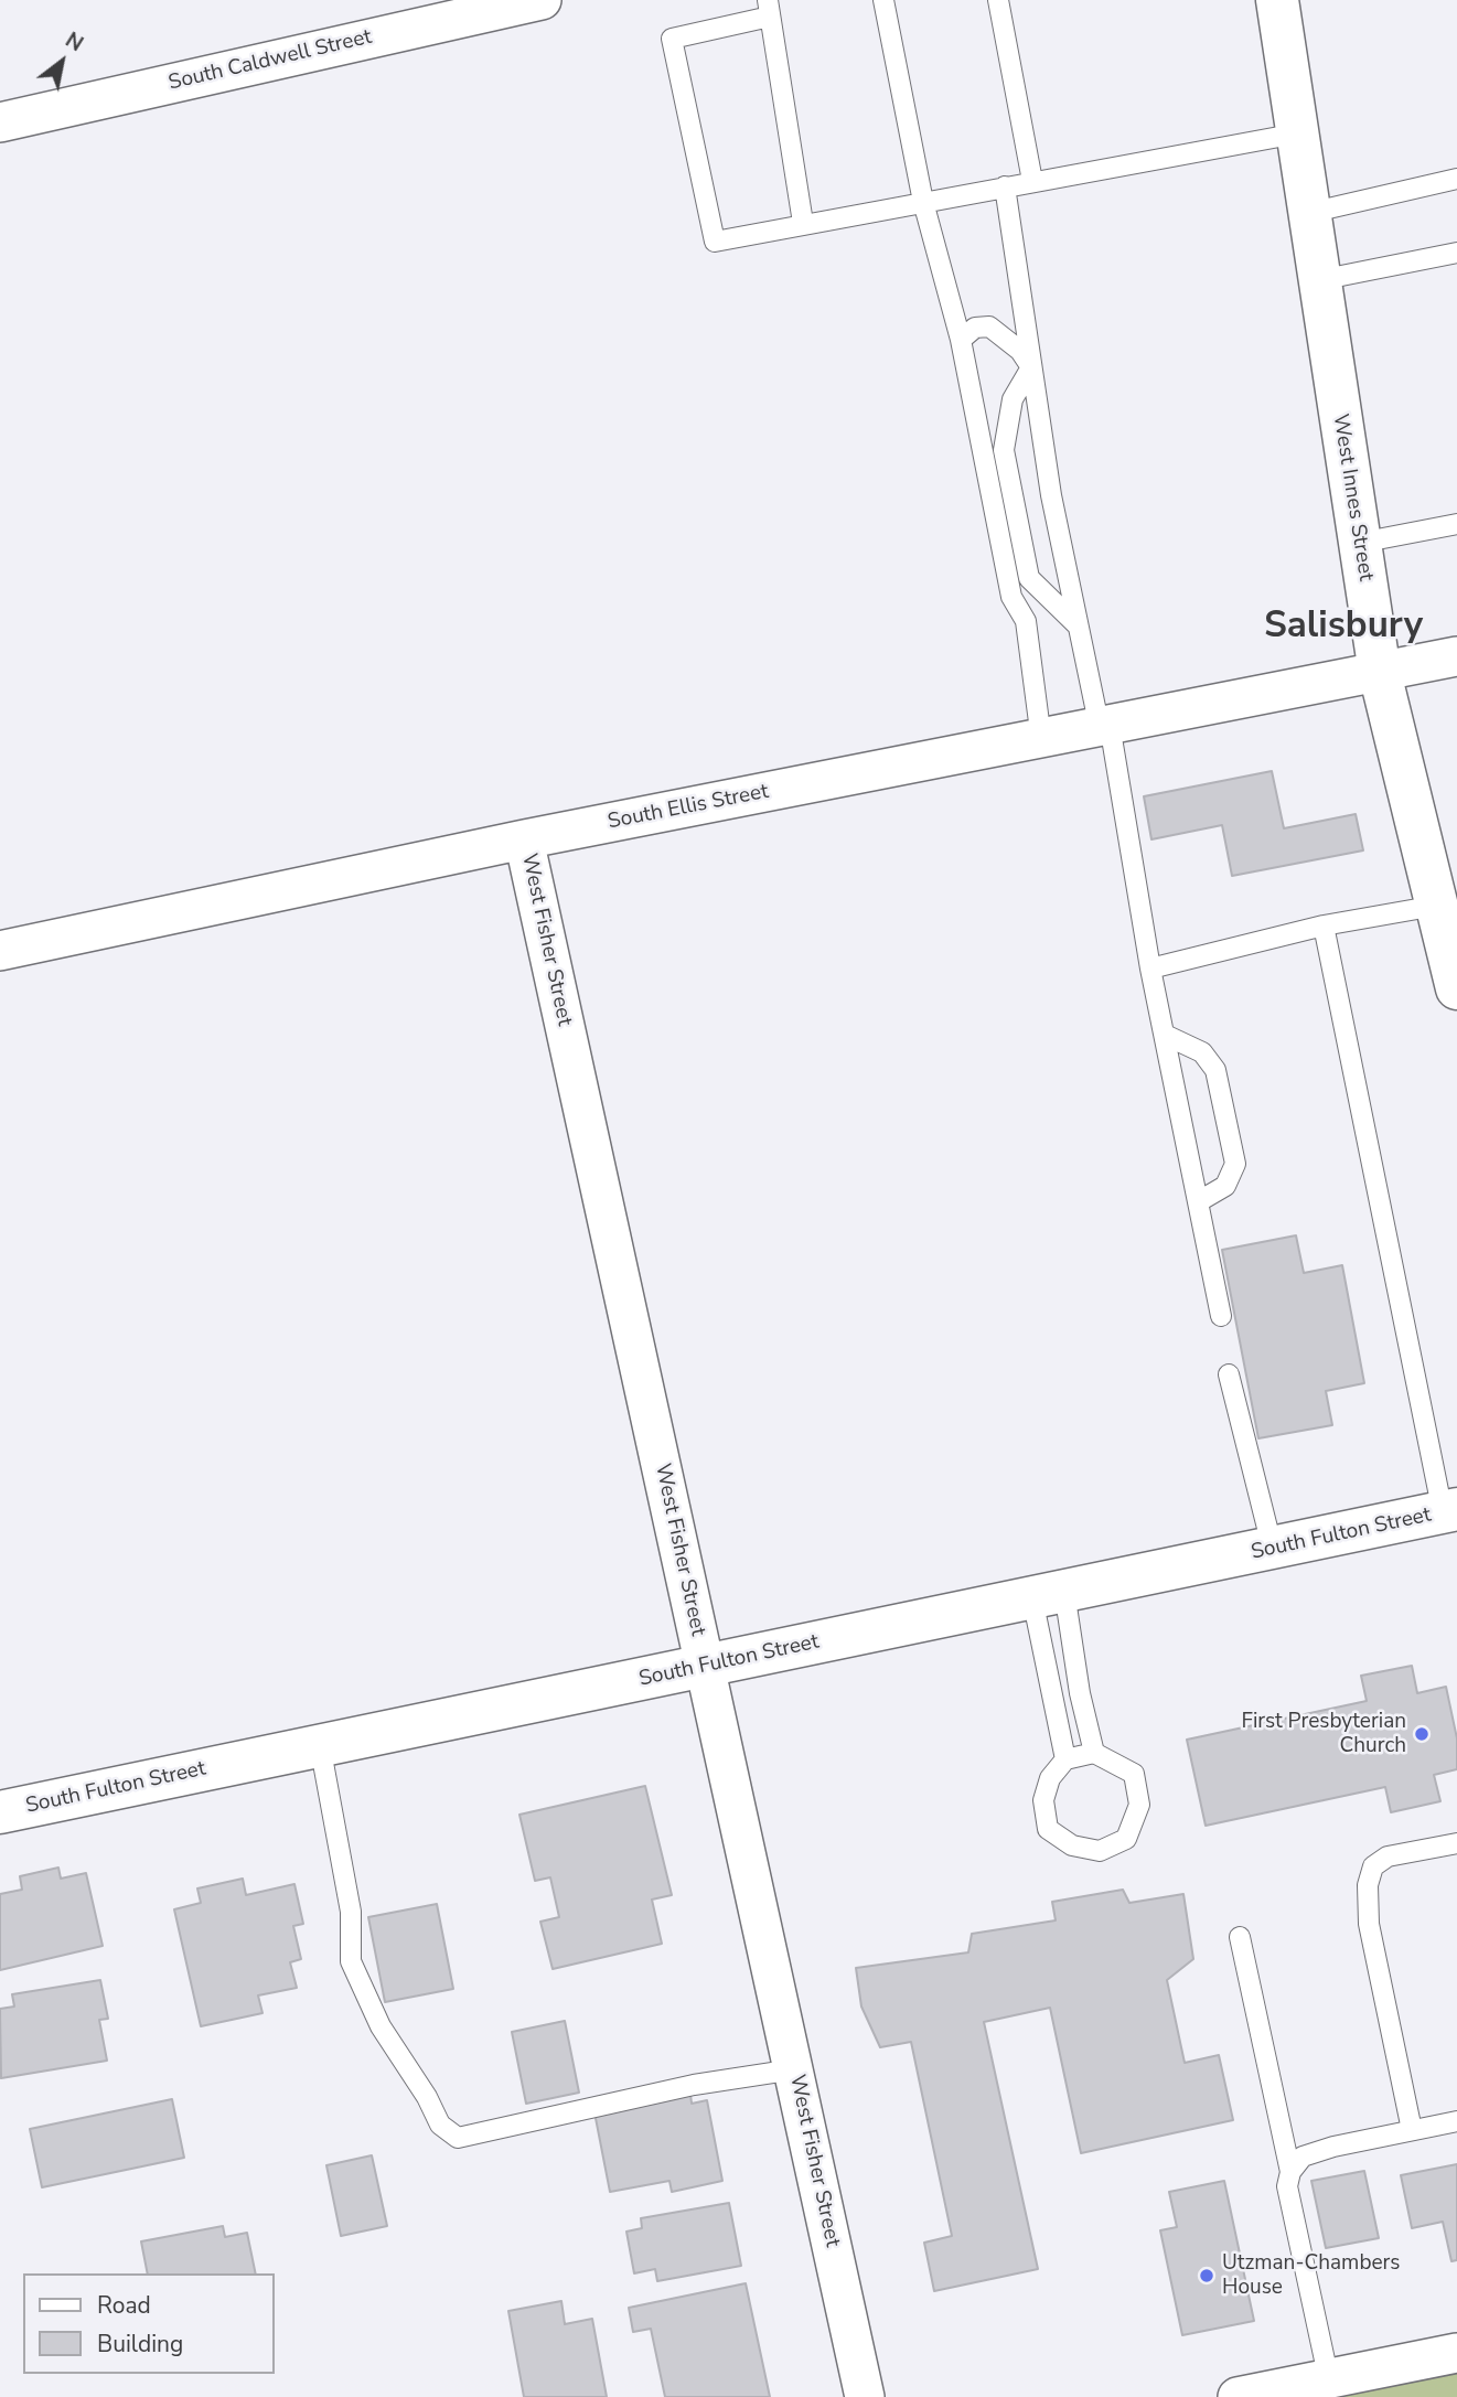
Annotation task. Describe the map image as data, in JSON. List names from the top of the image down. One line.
{"streets":{"street":["South Caldwell Street","West Innes Street","South Ellis Street","West Fisher Street","South Fulton Street"]},"crossings":[["West Innes Street","South Ellis Street"],["South Ellis Street","West Fisher Street"],["West Fisher Street","South Fulton Street"]],"districts":["Salisbury"],"places":["First Presbyterian Church","Utzman-Chambers House"],"legend":["Road","Building"],"north":"top right"}
